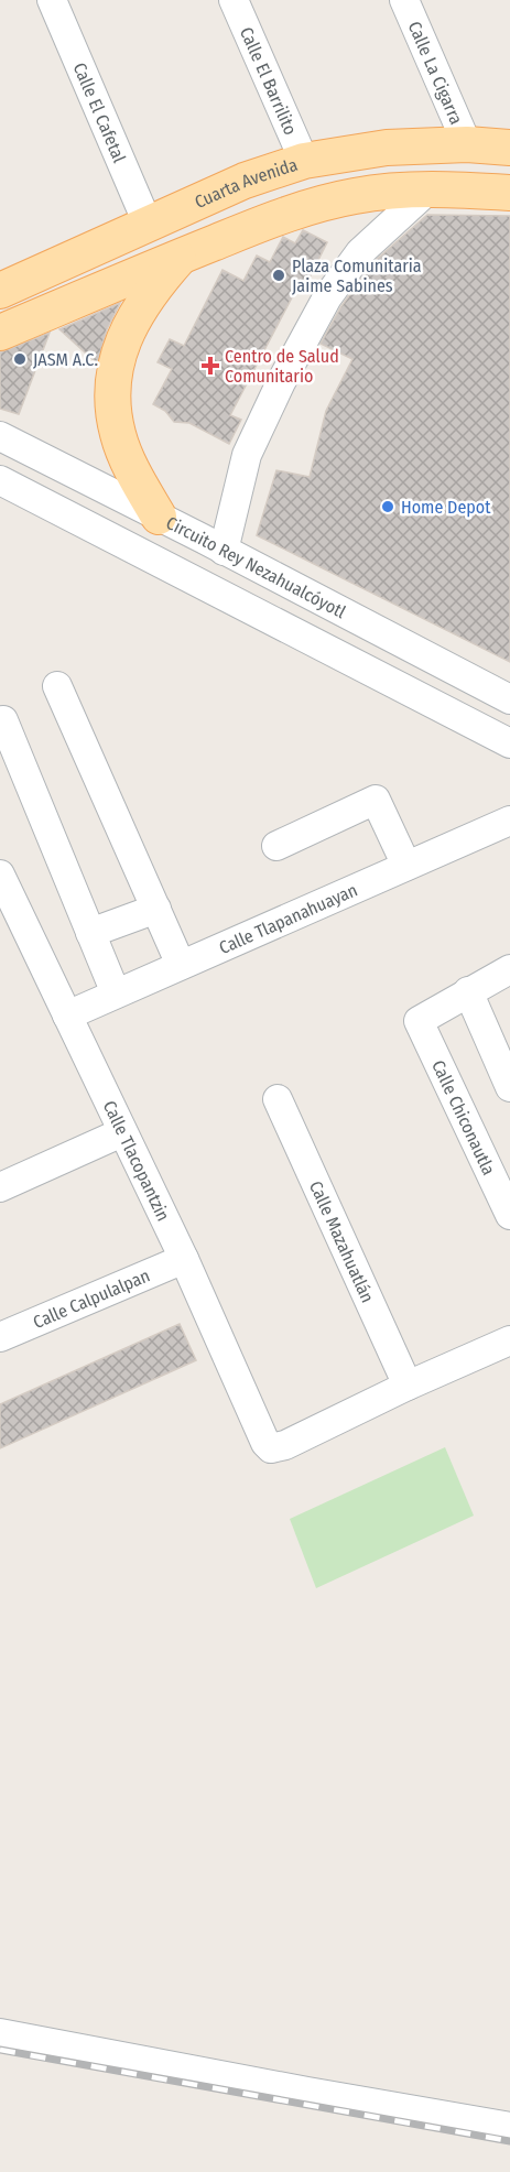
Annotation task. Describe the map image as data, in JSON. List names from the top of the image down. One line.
{"streets":{"main road":["Cuarta Avenida"],"street":["Calle La Cigarra","Calle El Barrilito","Calle El Cafetal","Circuito Rey Nezahualcóyotl","Calle Tlapanahuayan","Calle Chiconautla","Calle Tlacopantzin","Calle Mazahuatlán","Calle Calpulalpan"]},"crossings":[["Calle La Cigarra","Cuarta Avenida"],["Calle El Barrilito","Cuarta Avenida"],["Calle El Cafetal","Cuarta Avenida"],["Calle Tlapanahuayan","Calle Tlacopantzin"],["Calle Tlacopantzin","Calle Mazahuatlán"],["Calle Tlacopantzin","Calle Calpulalpan"]],"places":{"other":["Plaza Comunitaria Jaime Sabines","JASM A.C.","Home Depot"],"health":["Centro de Salud Comunitario"]}}
